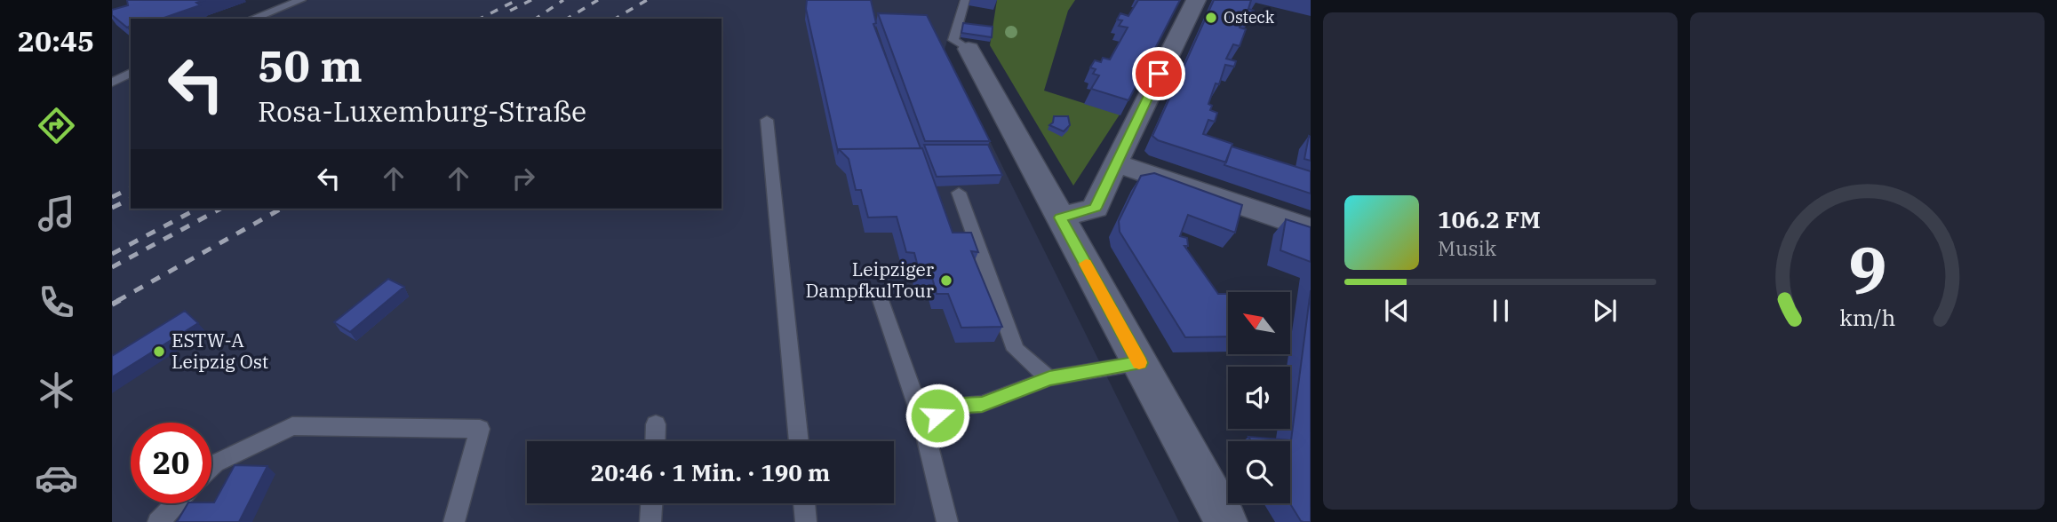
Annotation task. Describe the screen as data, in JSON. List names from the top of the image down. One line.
{"places":["Osteck","Leipziger DampfkulTour","ESTW-A Leipzig Ost"],"north":"top left","page":{"tabs":"20:45","turn":["50 m","Rosa-Luxemburg-Straße"],"song":["106.2 FM","Musik"],"limit":"20","trip":"20:46 · 1 Min. · 190 m","gauge":["9","km/h"]}}
